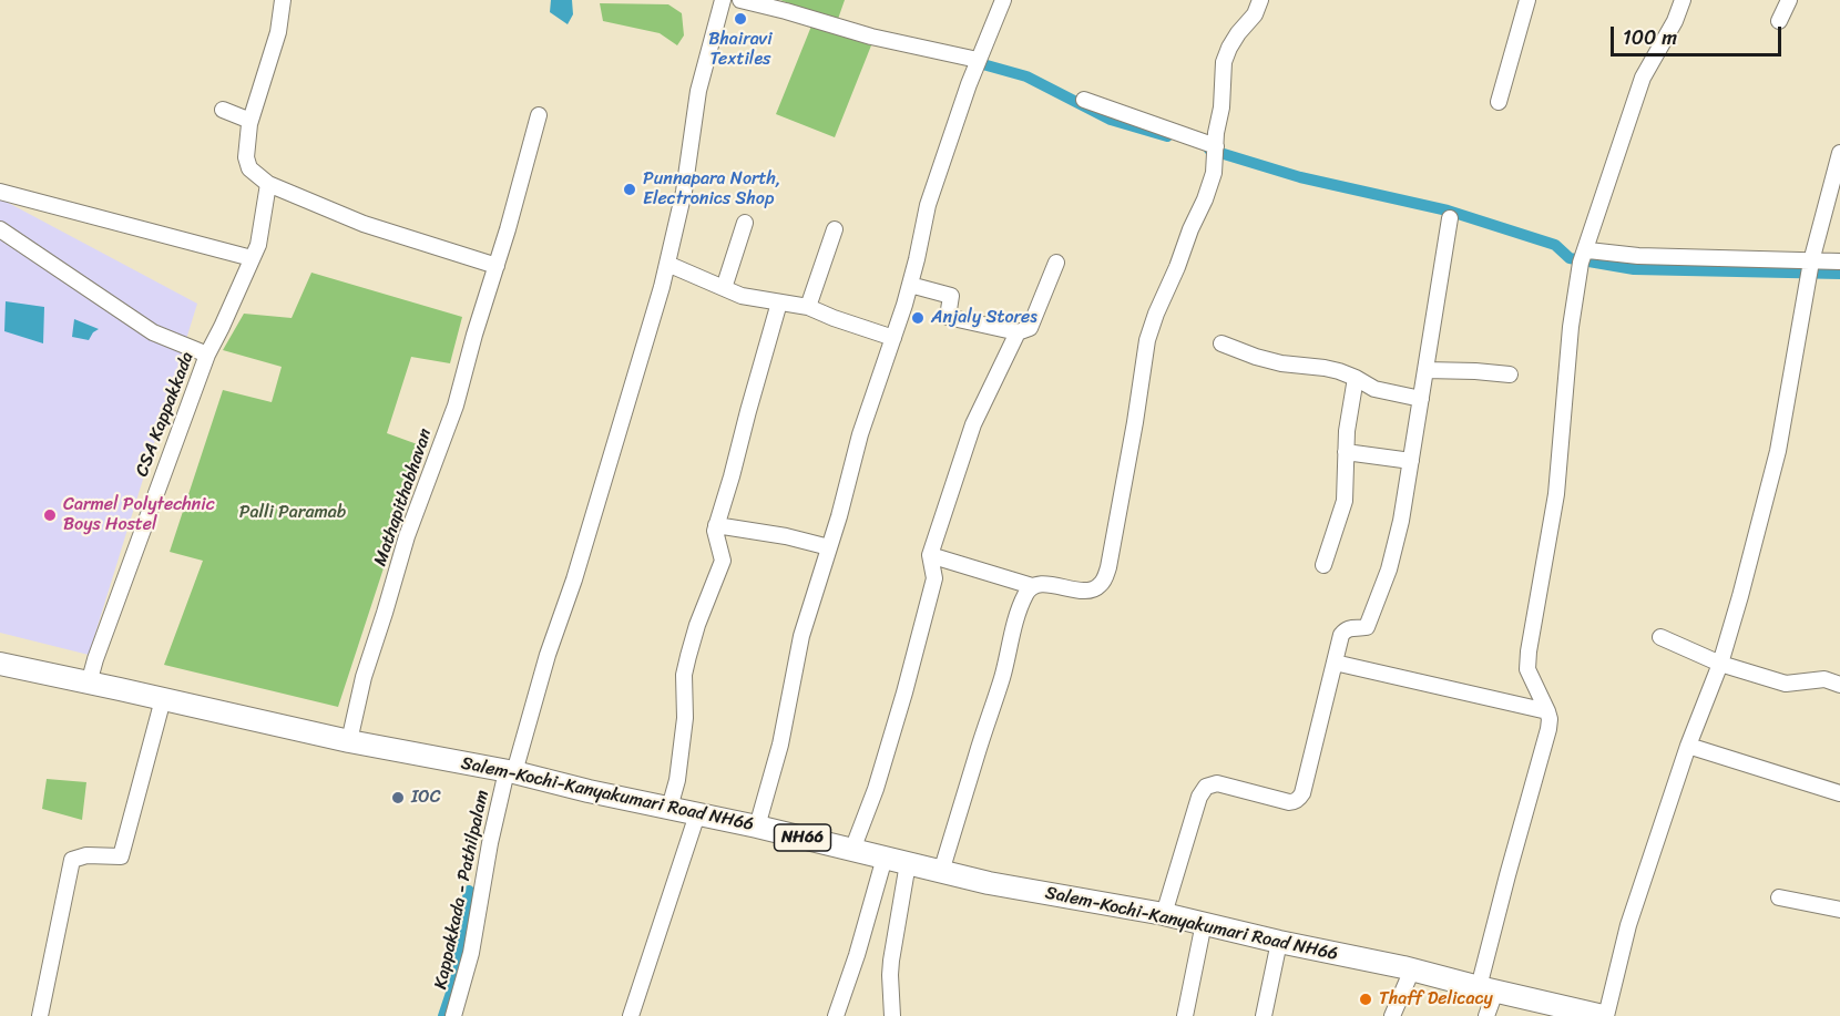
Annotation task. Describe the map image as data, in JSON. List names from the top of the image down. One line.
{"streets":{"highway":["Salem-Kochi-Kanyakumari Road NH66","NH66"],"street":["CSA Kappakkada","Mathapithabhavan","Kappakkada - Pathilpalam"]},"crossings":[["CSA Kappakkada","Salem-Kochi-Kanyakumari Road NH66"],["Mathapithabhavan","Salem-Kochi-Kanyakumari Road NH66"],["Salem-Kochi-Kanyakumari Road NH66","Kappakkada - Pathilpalam"]],"parks":["Palli Paramab"],"places":["Bhairavi Textiles","Punnapara North, Electronics Shop","Anjaly Stores","Carmel Polytechnic Boys Hostel","IOC","Thaff Delicacy"],"scale_bar":"100 m"}
